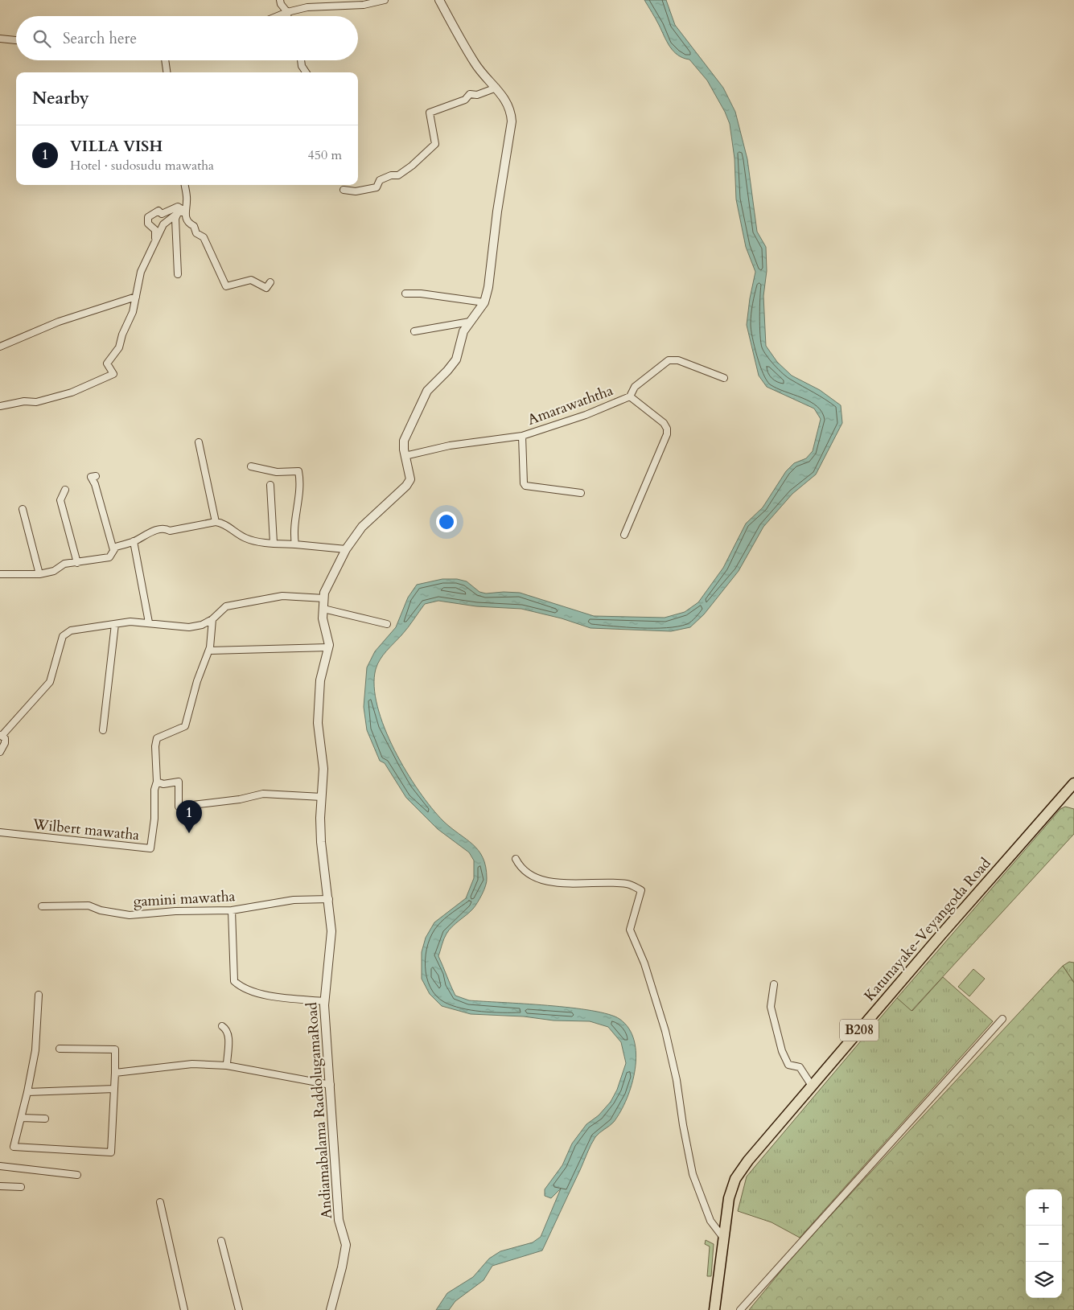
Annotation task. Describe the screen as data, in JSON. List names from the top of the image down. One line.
{"streets":{"main road":["Katunayake-Veyangoda Road","B208"],"street":["Amarawaththa","Wilbert mawatha","gamini mawatha","Andiamabalama RaddolugamaRoad"]},"crossings":[["Amarawaththa","Andiamabalama RaddolugamaRoad"],["gamini mawatha","Andiamabalama RaddolugamaRoad"]],"page":{"search":"Search here","heading":"Nearby","list":[{"mark":"1","name":"VILLA VISH","note":"Hotel · sudosudu mawatha","value":"450 m"}],"pins":"1","map_buttons":["+","−"]}}
